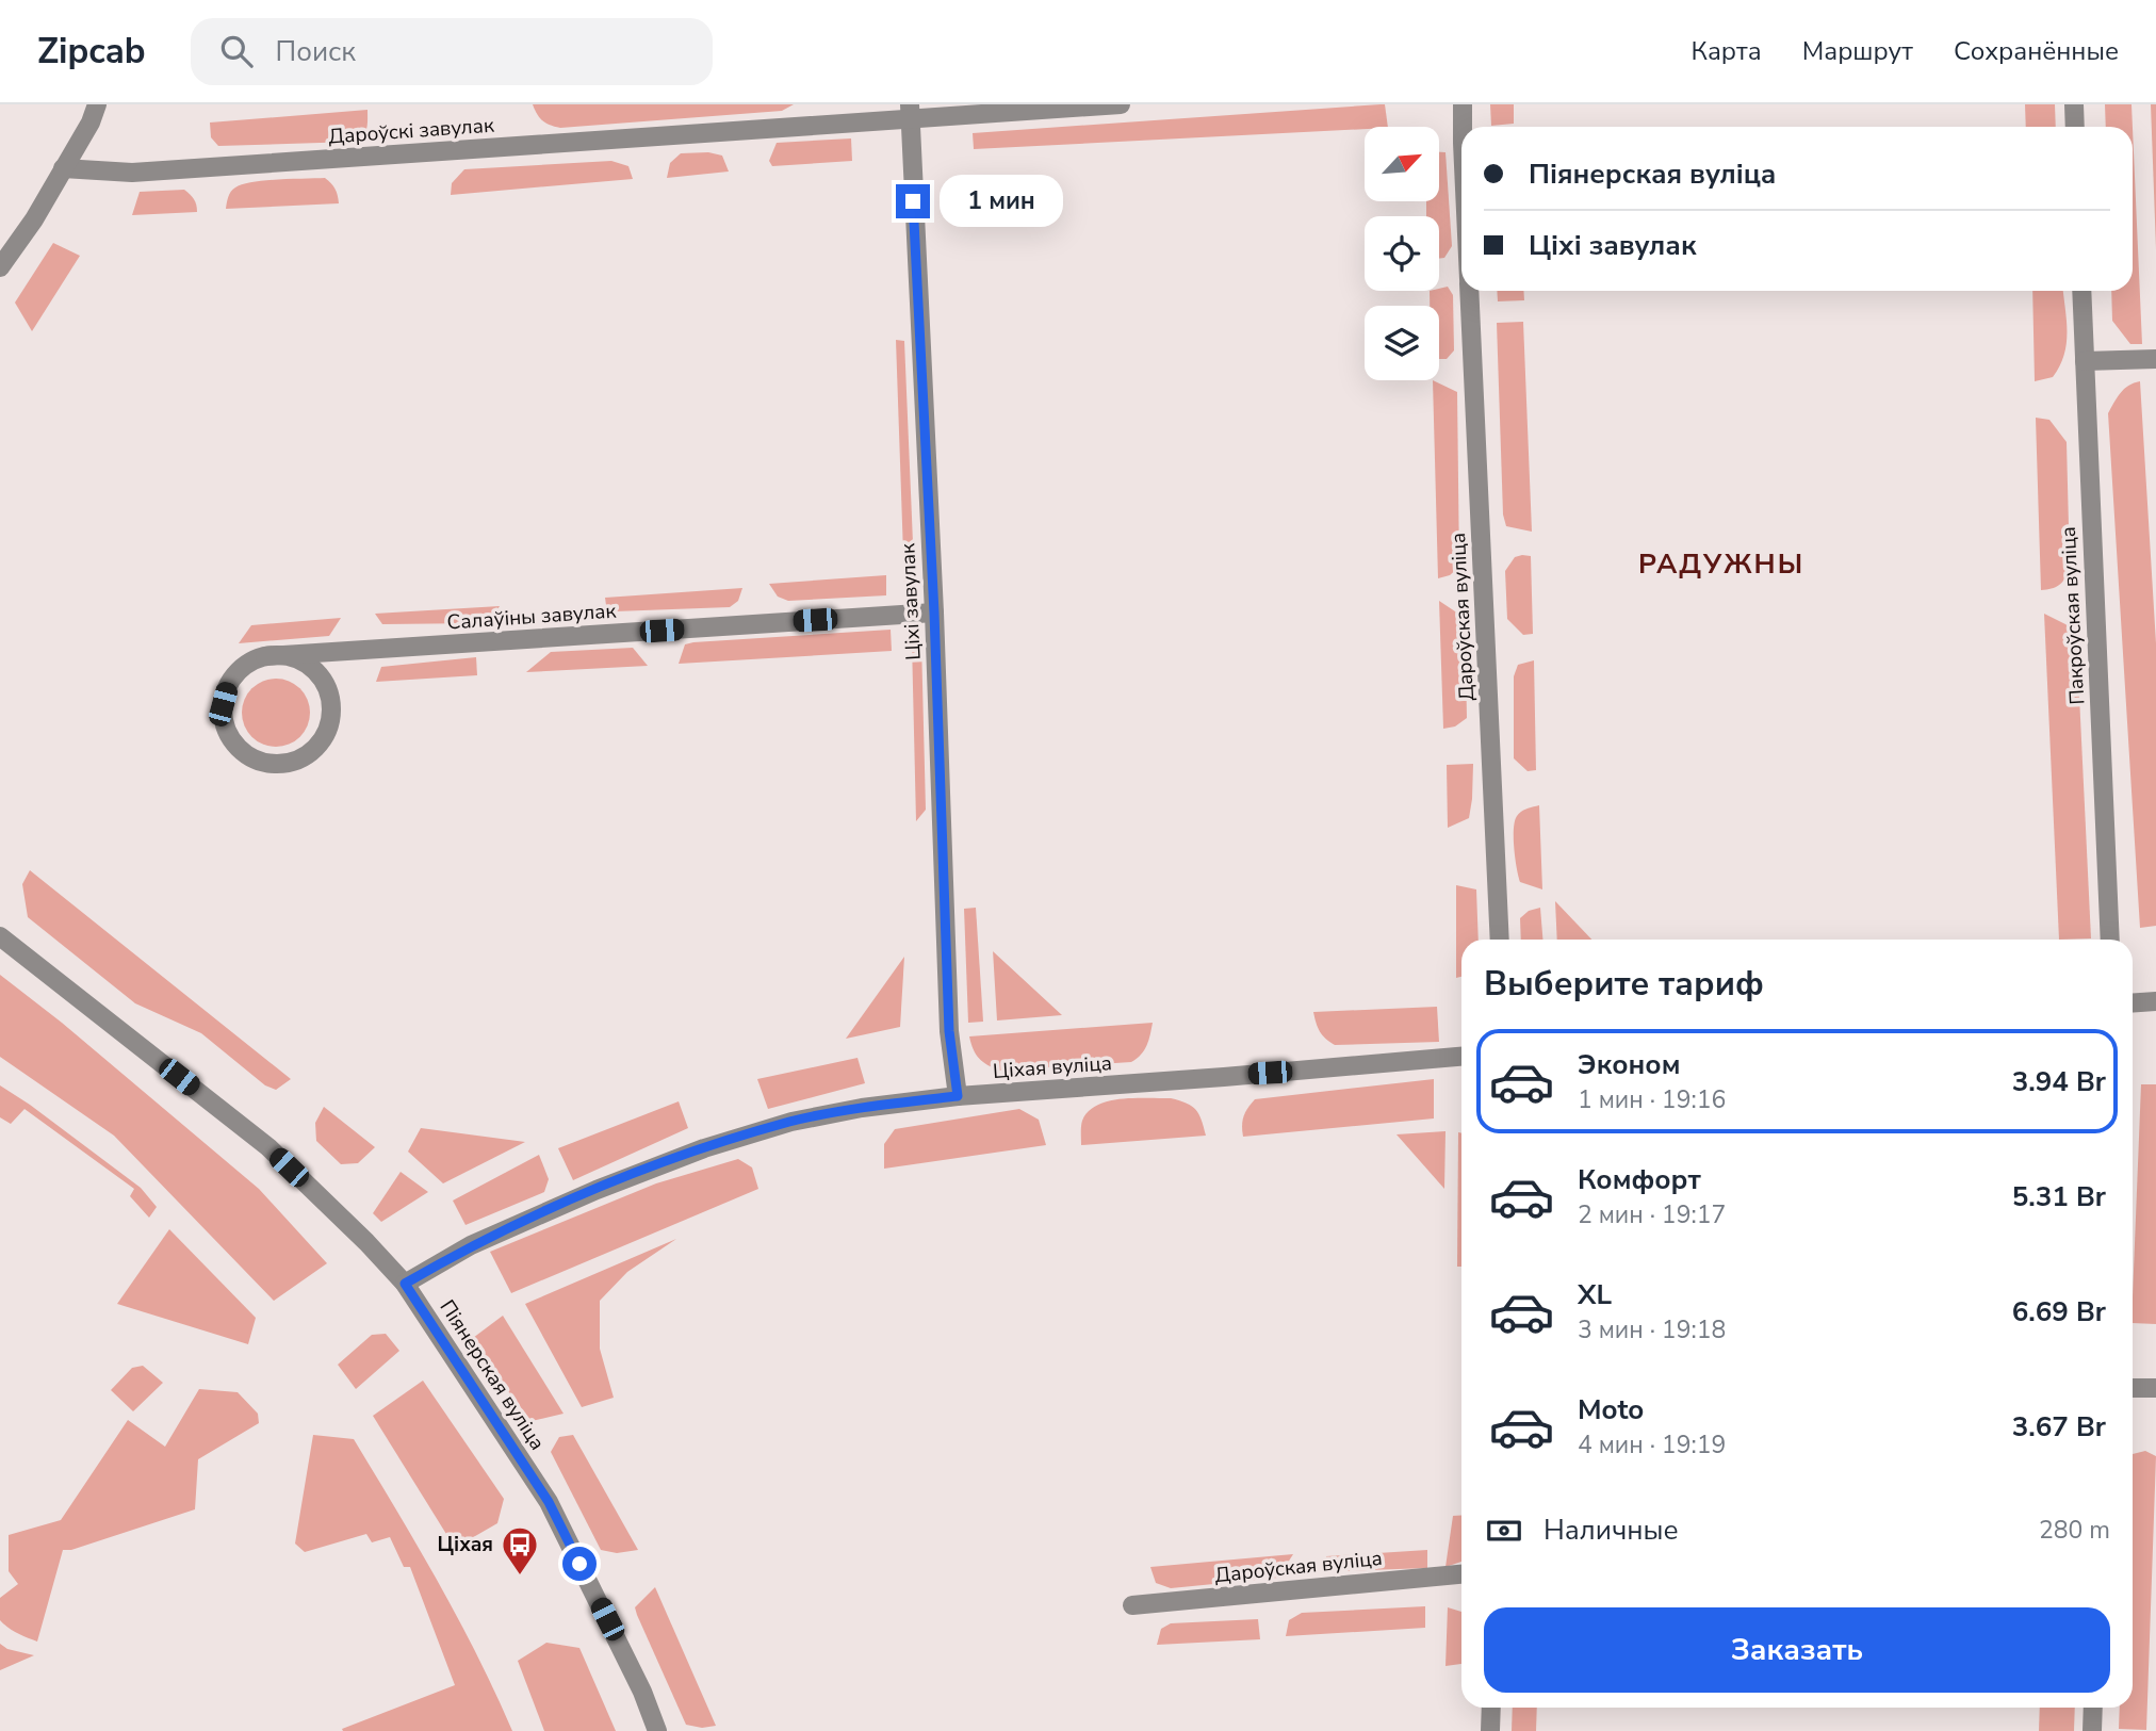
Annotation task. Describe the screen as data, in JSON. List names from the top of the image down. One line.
{"streets":{"street":["Дароўскі завулак","Ціхі завулак","Пакроўская вуліца","Салаўіны завулак","Дароўская вуліца","Ціхая вуліца","Піянерская вуліца"]},"crossings":[["Дароўскі завулак","Ціхі завулак"],["Ціхі завулак","Салаўіны завулак"],["Ціхі завулак","Ціхая вуліца"],["Ціхая вуліца","Піянерская вуліца"]],"districts":["РАДУЖНЫ"],"places":{"bus stop":["Ціхая"]},"north":"top right","page":{"header":"Zipcab","search":"Поиск","nav":["Карта","Маршрут","Сохранённые"],"banner":["Піянерская вуліца","Ціхі завулак"],"bubble":"1 мин","heading":"Выберите тариф","list":[{"name":"Эконом","note":"1 мин · 19:16","value":"3.94 Br"},{"name":"Комфорт","note":"2 мин · 19:17","value":"5.31 Br"},{"name":"XL","note":"3 мин · 19:18","value":"6.69 Br"},{"name":"Moto","note":"4 мин · 19:19","value":"3.67 Br"}],"pay":["Наличные","280 m"],"buttons":"Заказать"}}
